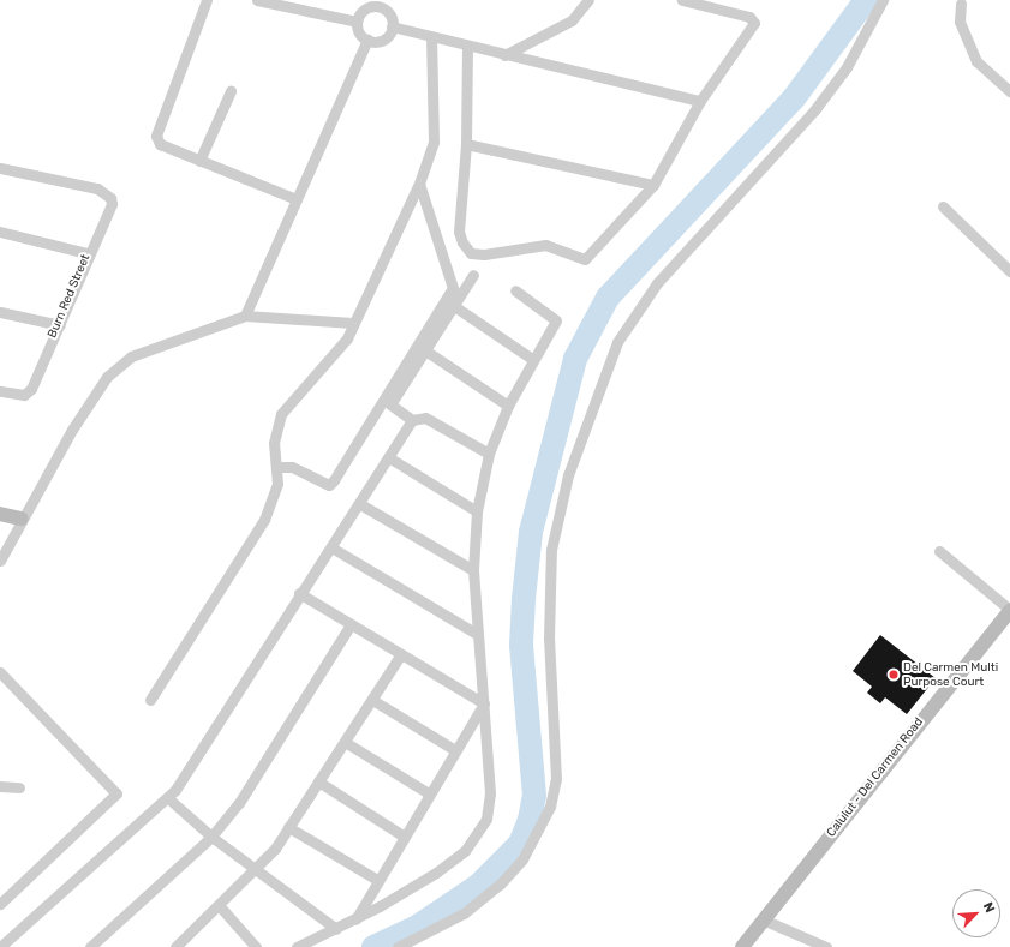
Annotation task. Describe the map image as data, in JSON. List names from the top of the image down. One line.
{"streets":{"main road":["Calulut - Del Carmen Road"],"street":["Burn Red Street"]},"places":["Del Carmen Multi Purpose Court"],"north":"top right"}
